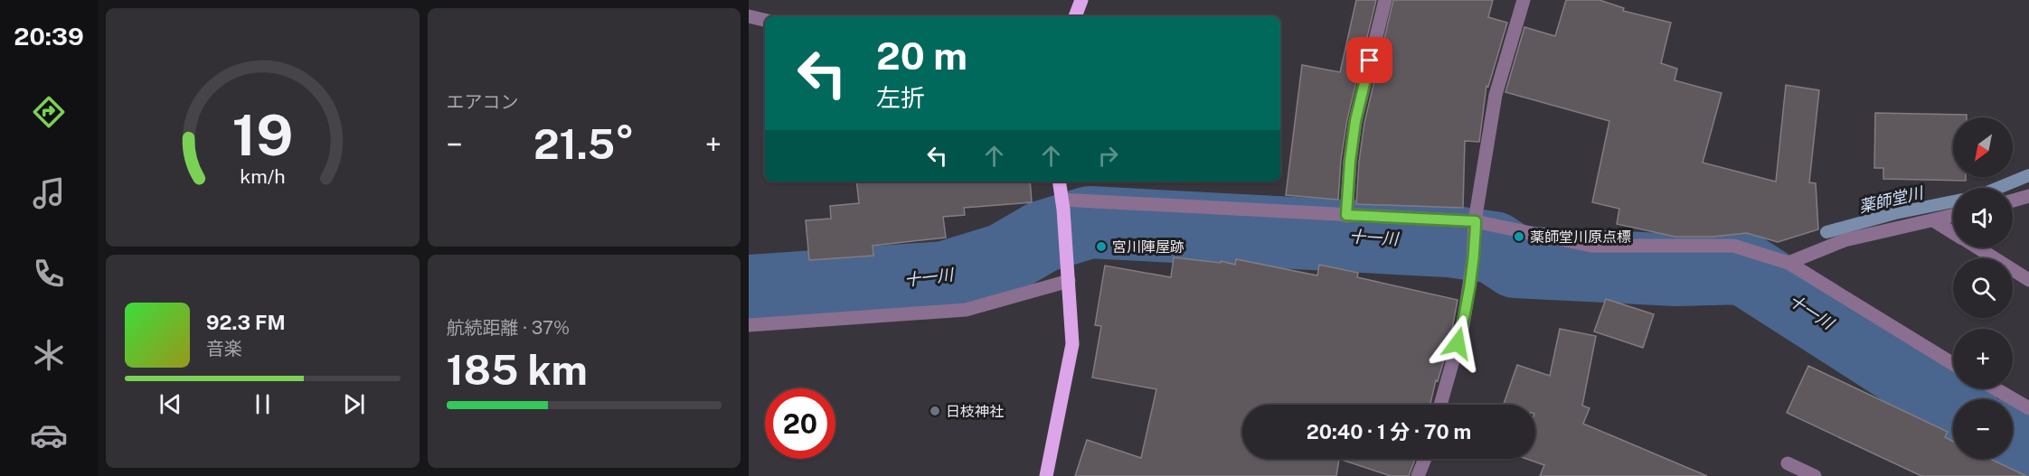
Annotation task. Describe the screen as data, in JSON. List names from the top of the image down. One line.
{"water":["薬師堂川","十一川"],"places":["薬師堂川原点標","宮川陣屋跡","日枝神社"],"north":"bottom left","page":{"tabs":"20:39","tile":["エアコン",["航続距離 · 37%","185 km"]],"turn":["20 m","左折"],"map_buttons":["+","−"],"heat":["−","21.5°","+"],"song":["92.3 FM","音楽"],"limit":"20","trip":"20:40 · 1 分 · 70 m","gauge":["19","km/h"]}}
